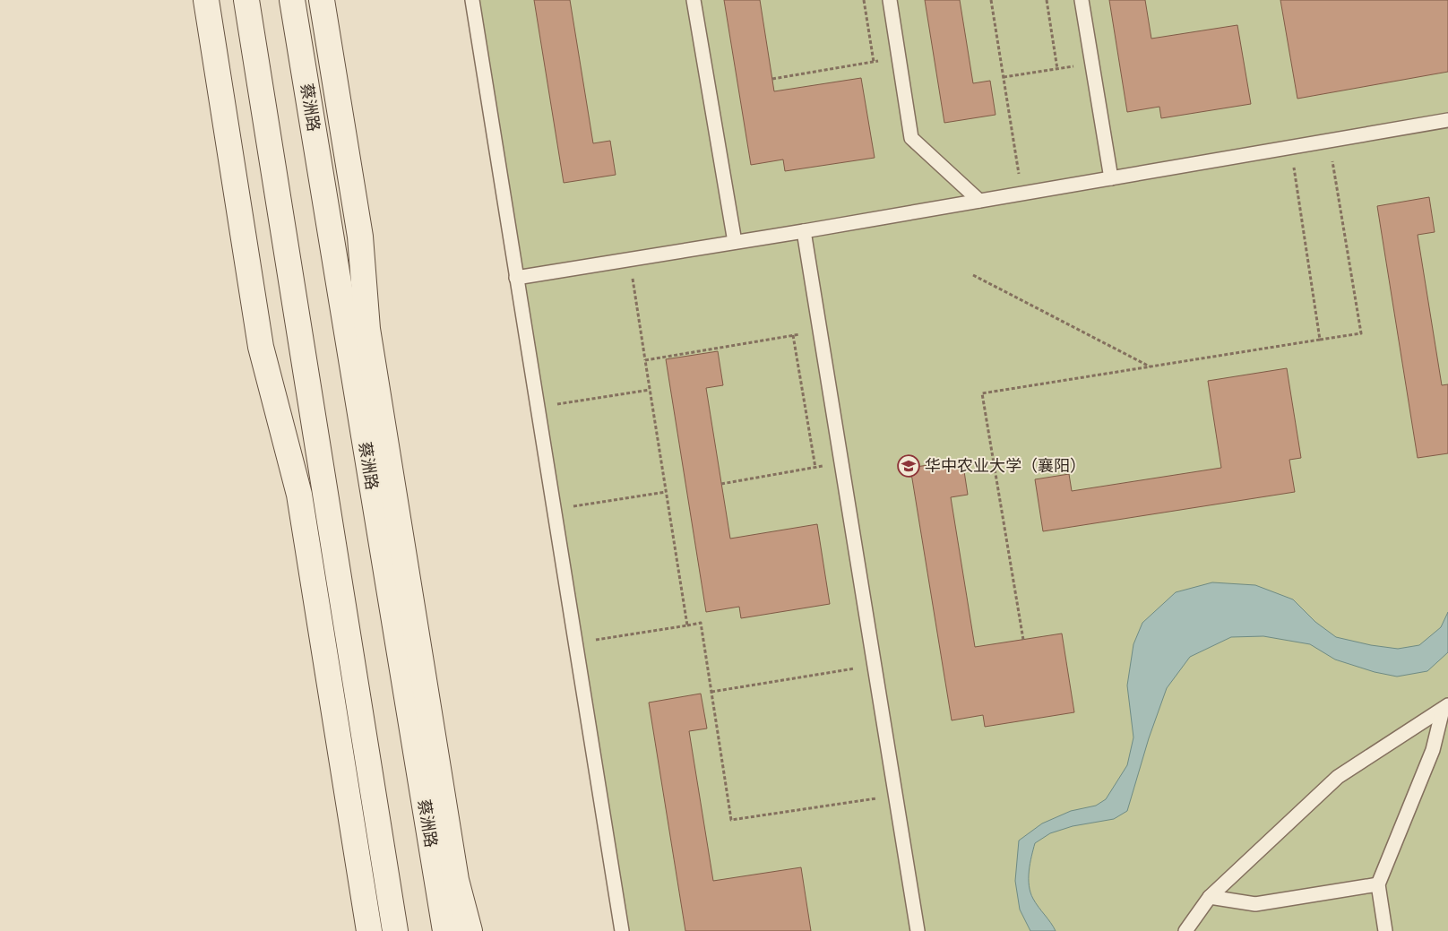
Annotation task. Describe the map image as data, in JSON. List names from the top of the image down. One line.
{"streets":{"street":["蔡洲路"]},"places":{"school or university":["华中农业大学（襄阳）"]}}
